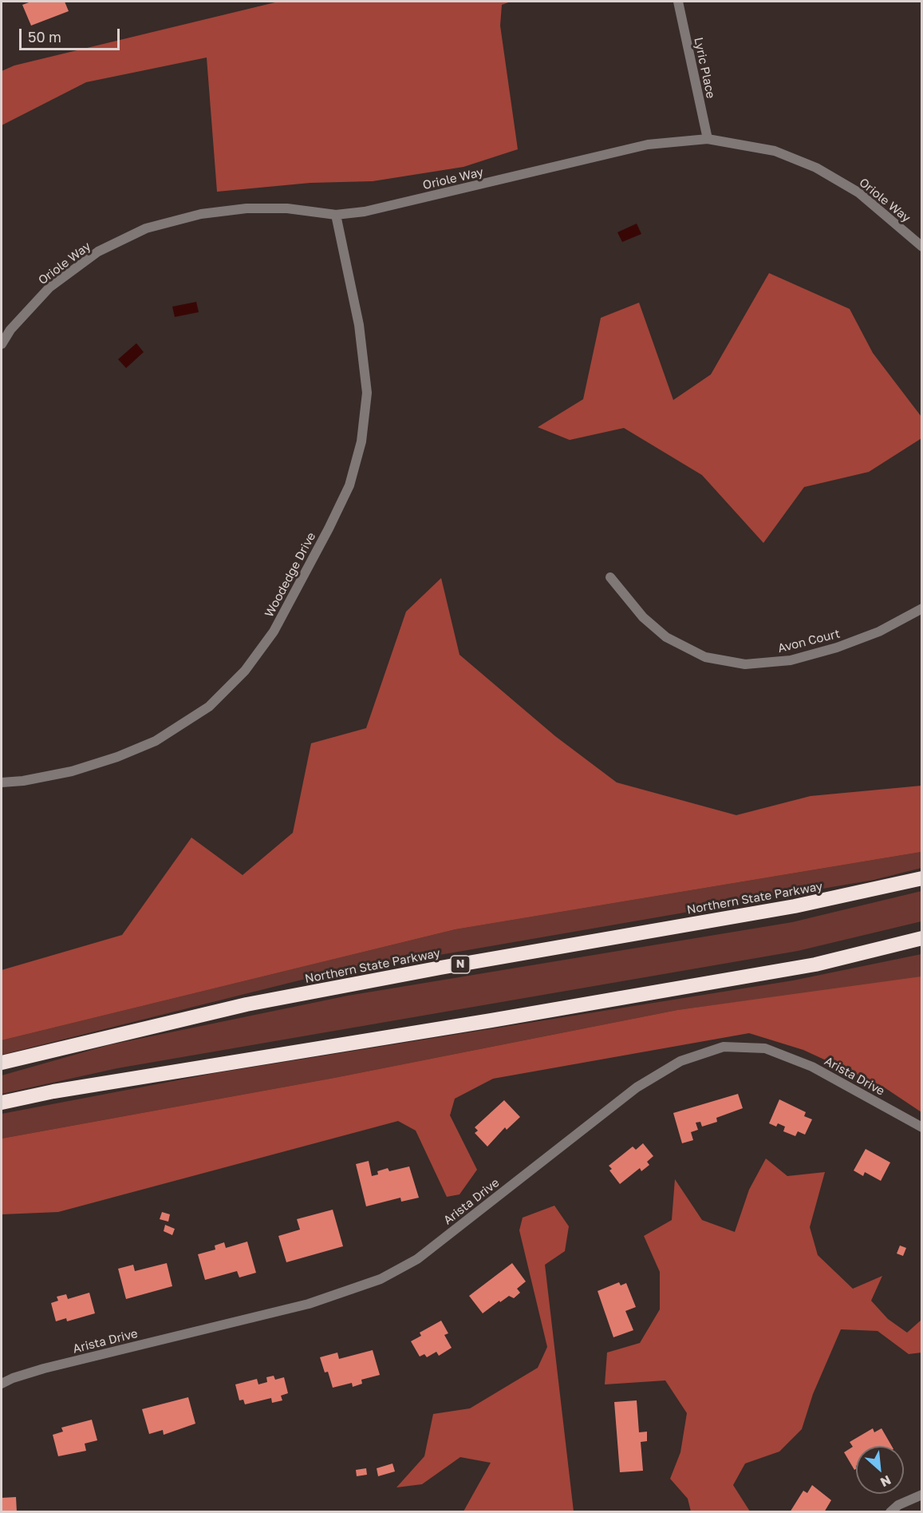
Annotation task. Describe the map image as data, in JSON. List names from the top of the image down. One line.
{"streets":{"highway":["Northern State Parkway","N"],"street":["Lyric Place","Oriole Way","Woodedge Drive","Avon Court","Arista Drive"]},"crossings":[["Lyric Place","Oriole Way"],["Oriole Way","Woodedge Drive"]],"scale_bar":"50 m","north":"bottom right"}
